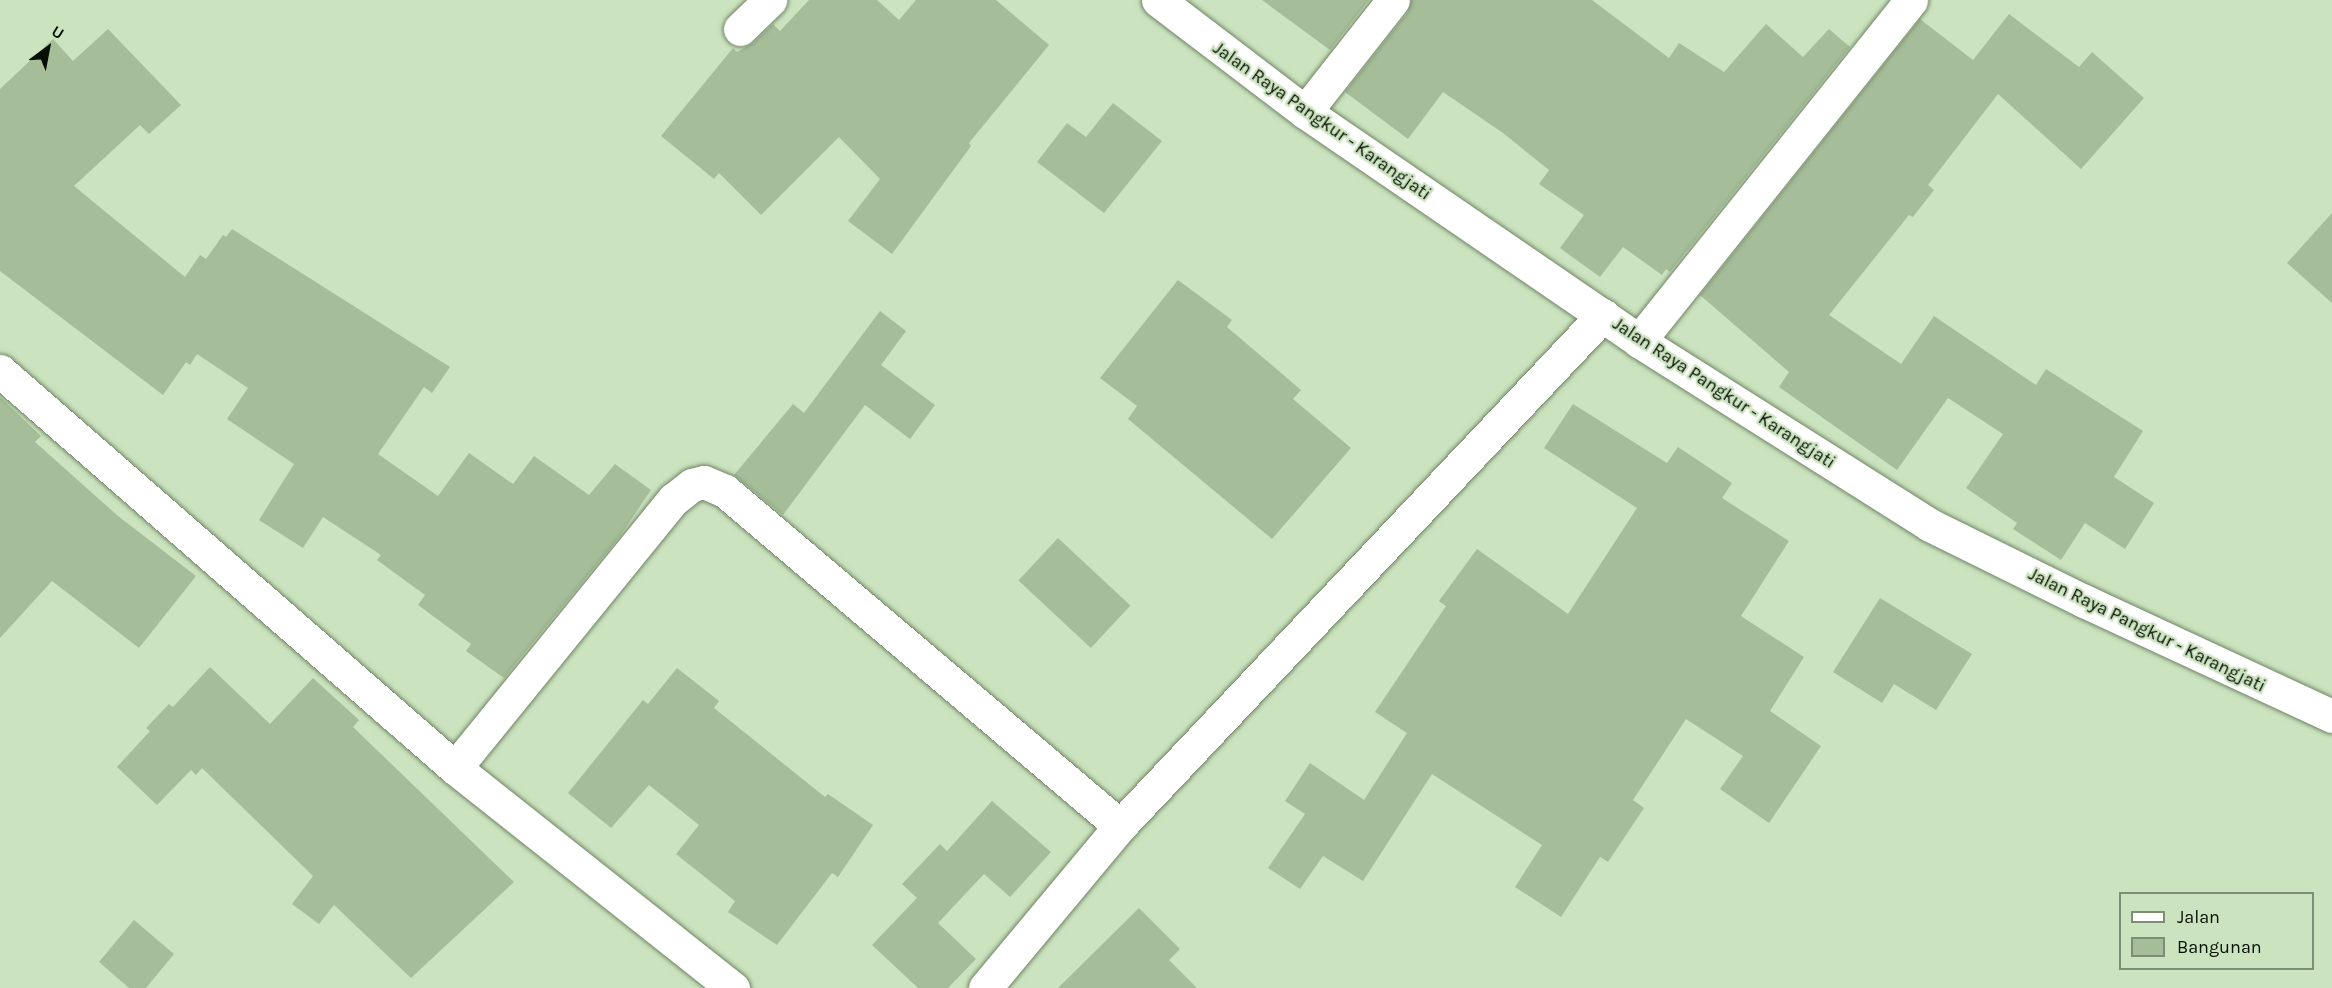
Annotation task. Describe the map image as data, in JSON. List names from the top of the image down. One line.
{"streets":{"street":["Jalan Raya Pangkur - Karangjati"]},"legend":["Jalan","Bangunan"],"north":"top right"}
